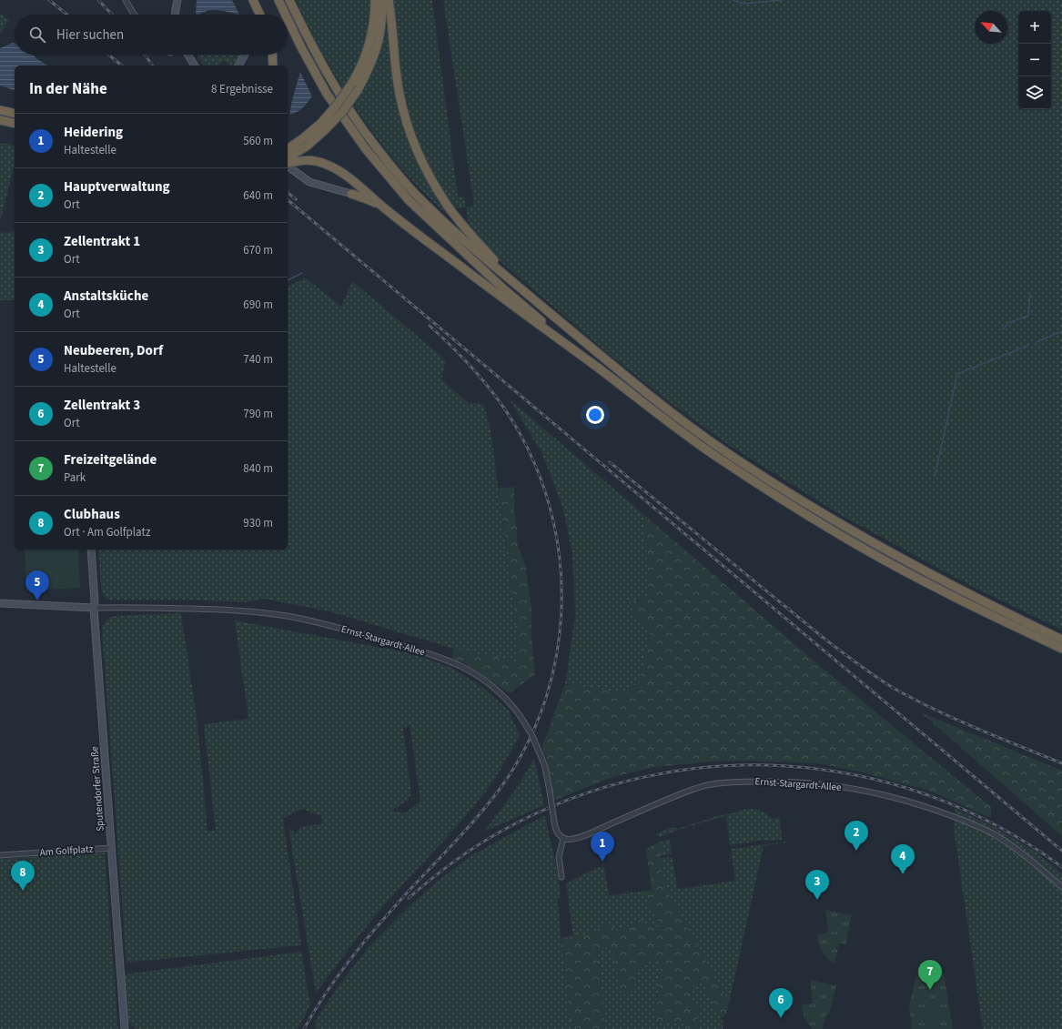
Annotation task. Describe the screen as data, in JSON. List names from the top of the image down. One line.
{"streets":{"main road":["Sputendorfer Straße"],"street":["Ernst-Stargardt-Allee","Am Golfplatz"]},"crossings":[["Ernst-Stargardt-Allee","Sputendorfer Straße"],["Sputendorfer Straße","Am Golfplatz"]],"north":"top left","page":{"map_buttons":["+","−"],"search":"Hier suchen","heading":["In der Nähe","8 Ergebnisse"],"list":[{"mark":"1","name":"Heidering","note":"Haltestelle","value":"560 m"},{"mark":"2","name":"Hauptverwaltung","note":"Ort","value":"640 m"},{"mark":"3","name":"Zellentrakt 1","note":"Ort","value":"670 m"},{"mark":"4","name":"Anstaltsküche","note":"Ort","value":"690 m"},{"mark":"5","name":"Neubeeren, Dorf","note":"Haltestelle","value":"740 m"},{"mark":"6","name":"Zellentrakt 3","note":"Ort","value":"790 m"},{"mark":"7","name":"Freizeitgelände","note":"Park","value":"840 m"},{"mark":"8","name":"Clubhaus","note":"Ort · Am Golfplatz","value":"930 m"}],"pins":["5","2","1","4","8","3","7","6"]}}
